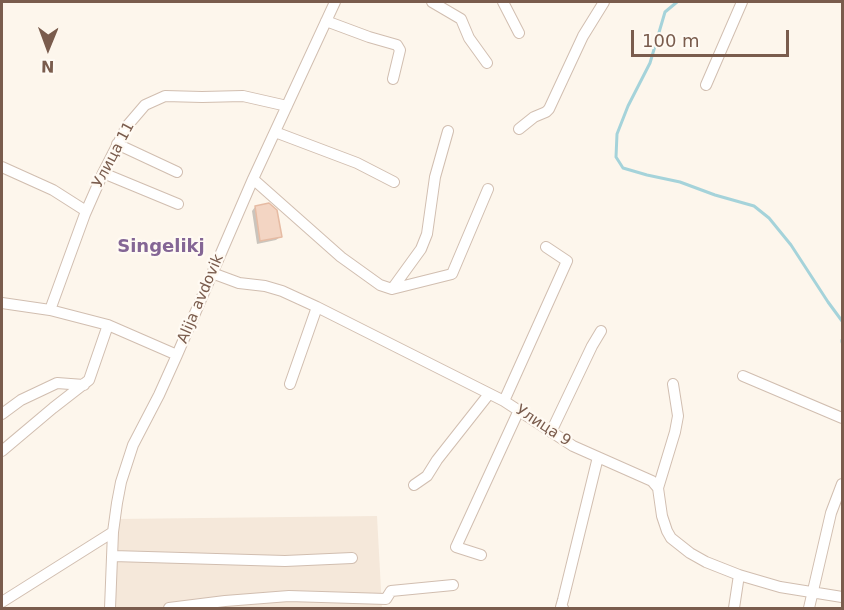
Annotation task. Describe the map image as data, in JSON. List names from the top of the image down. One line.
{"streets":{"street":["Улица 11","Alija avdovik","Улица 9"]},"crossings":[["Улица 11","Alija avdovik"],["Alija avdovik","Улица 9"]],"districts":["Singelikj"],"scale_bar":"100 m","north":"bottom"}
